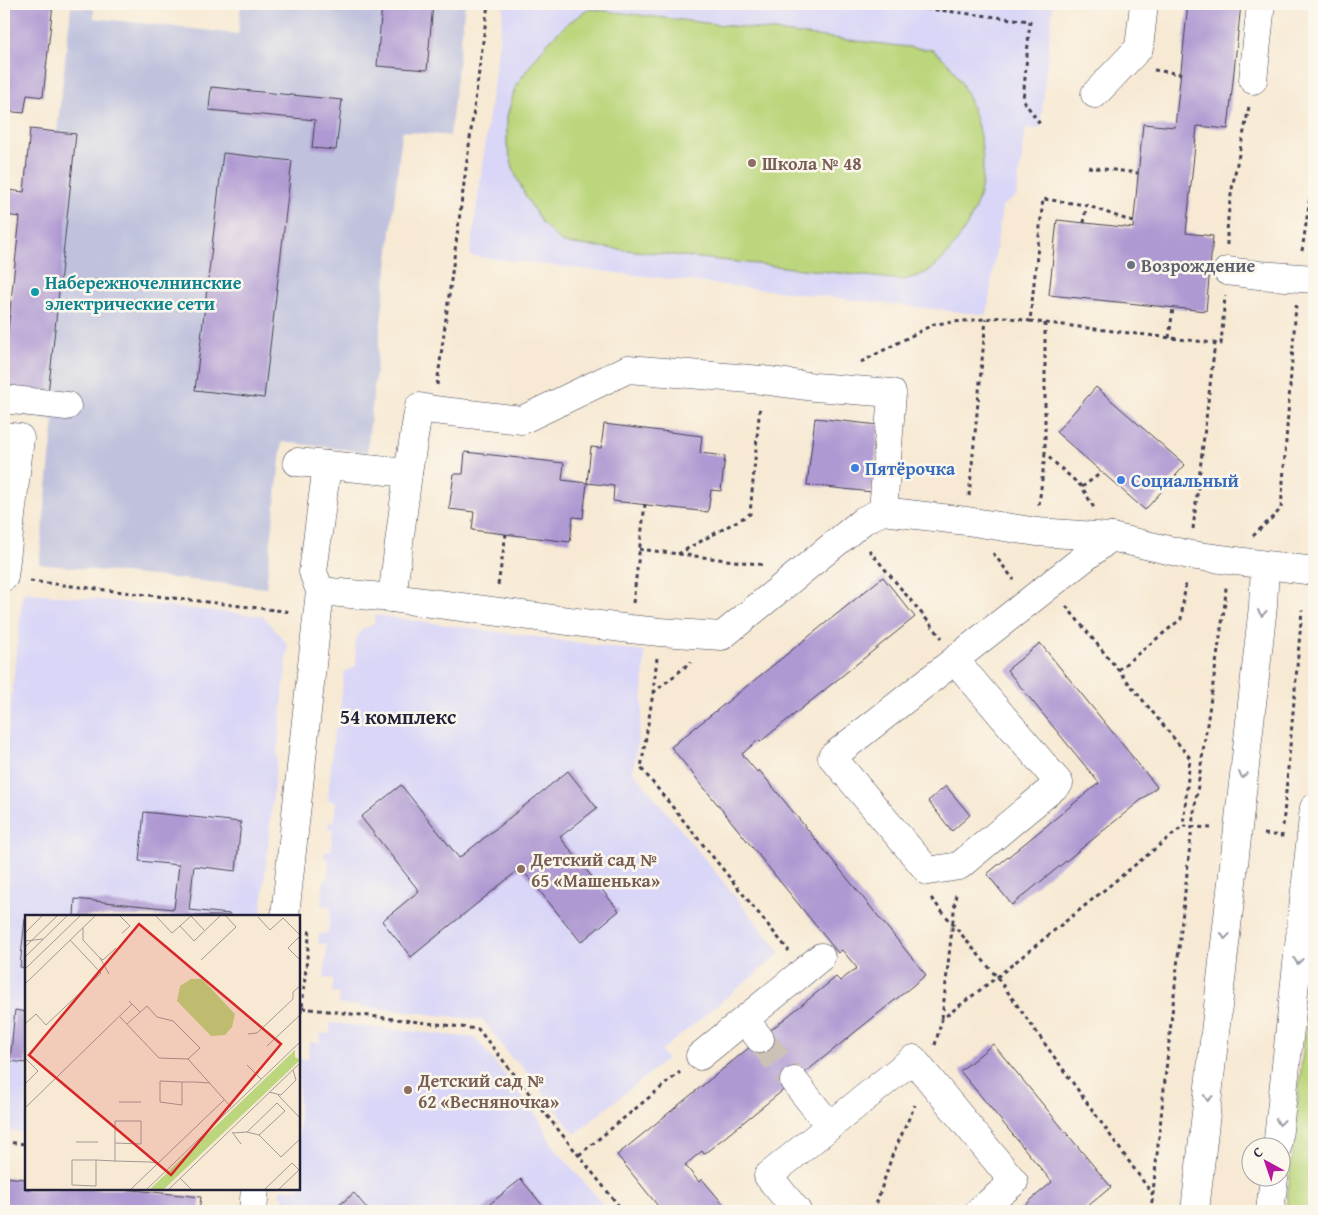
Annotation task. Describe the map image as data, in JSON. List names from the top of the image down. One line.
{"districts":["54 комплекс"],"places":["Школа № 48","Возрождение","Набережночелнинские электрические сети","Пятёрочка","Социальный","Детский сад № 65 «Машенька»","Детский сад № 62 «Весняночка»"],"north":"top left"}
